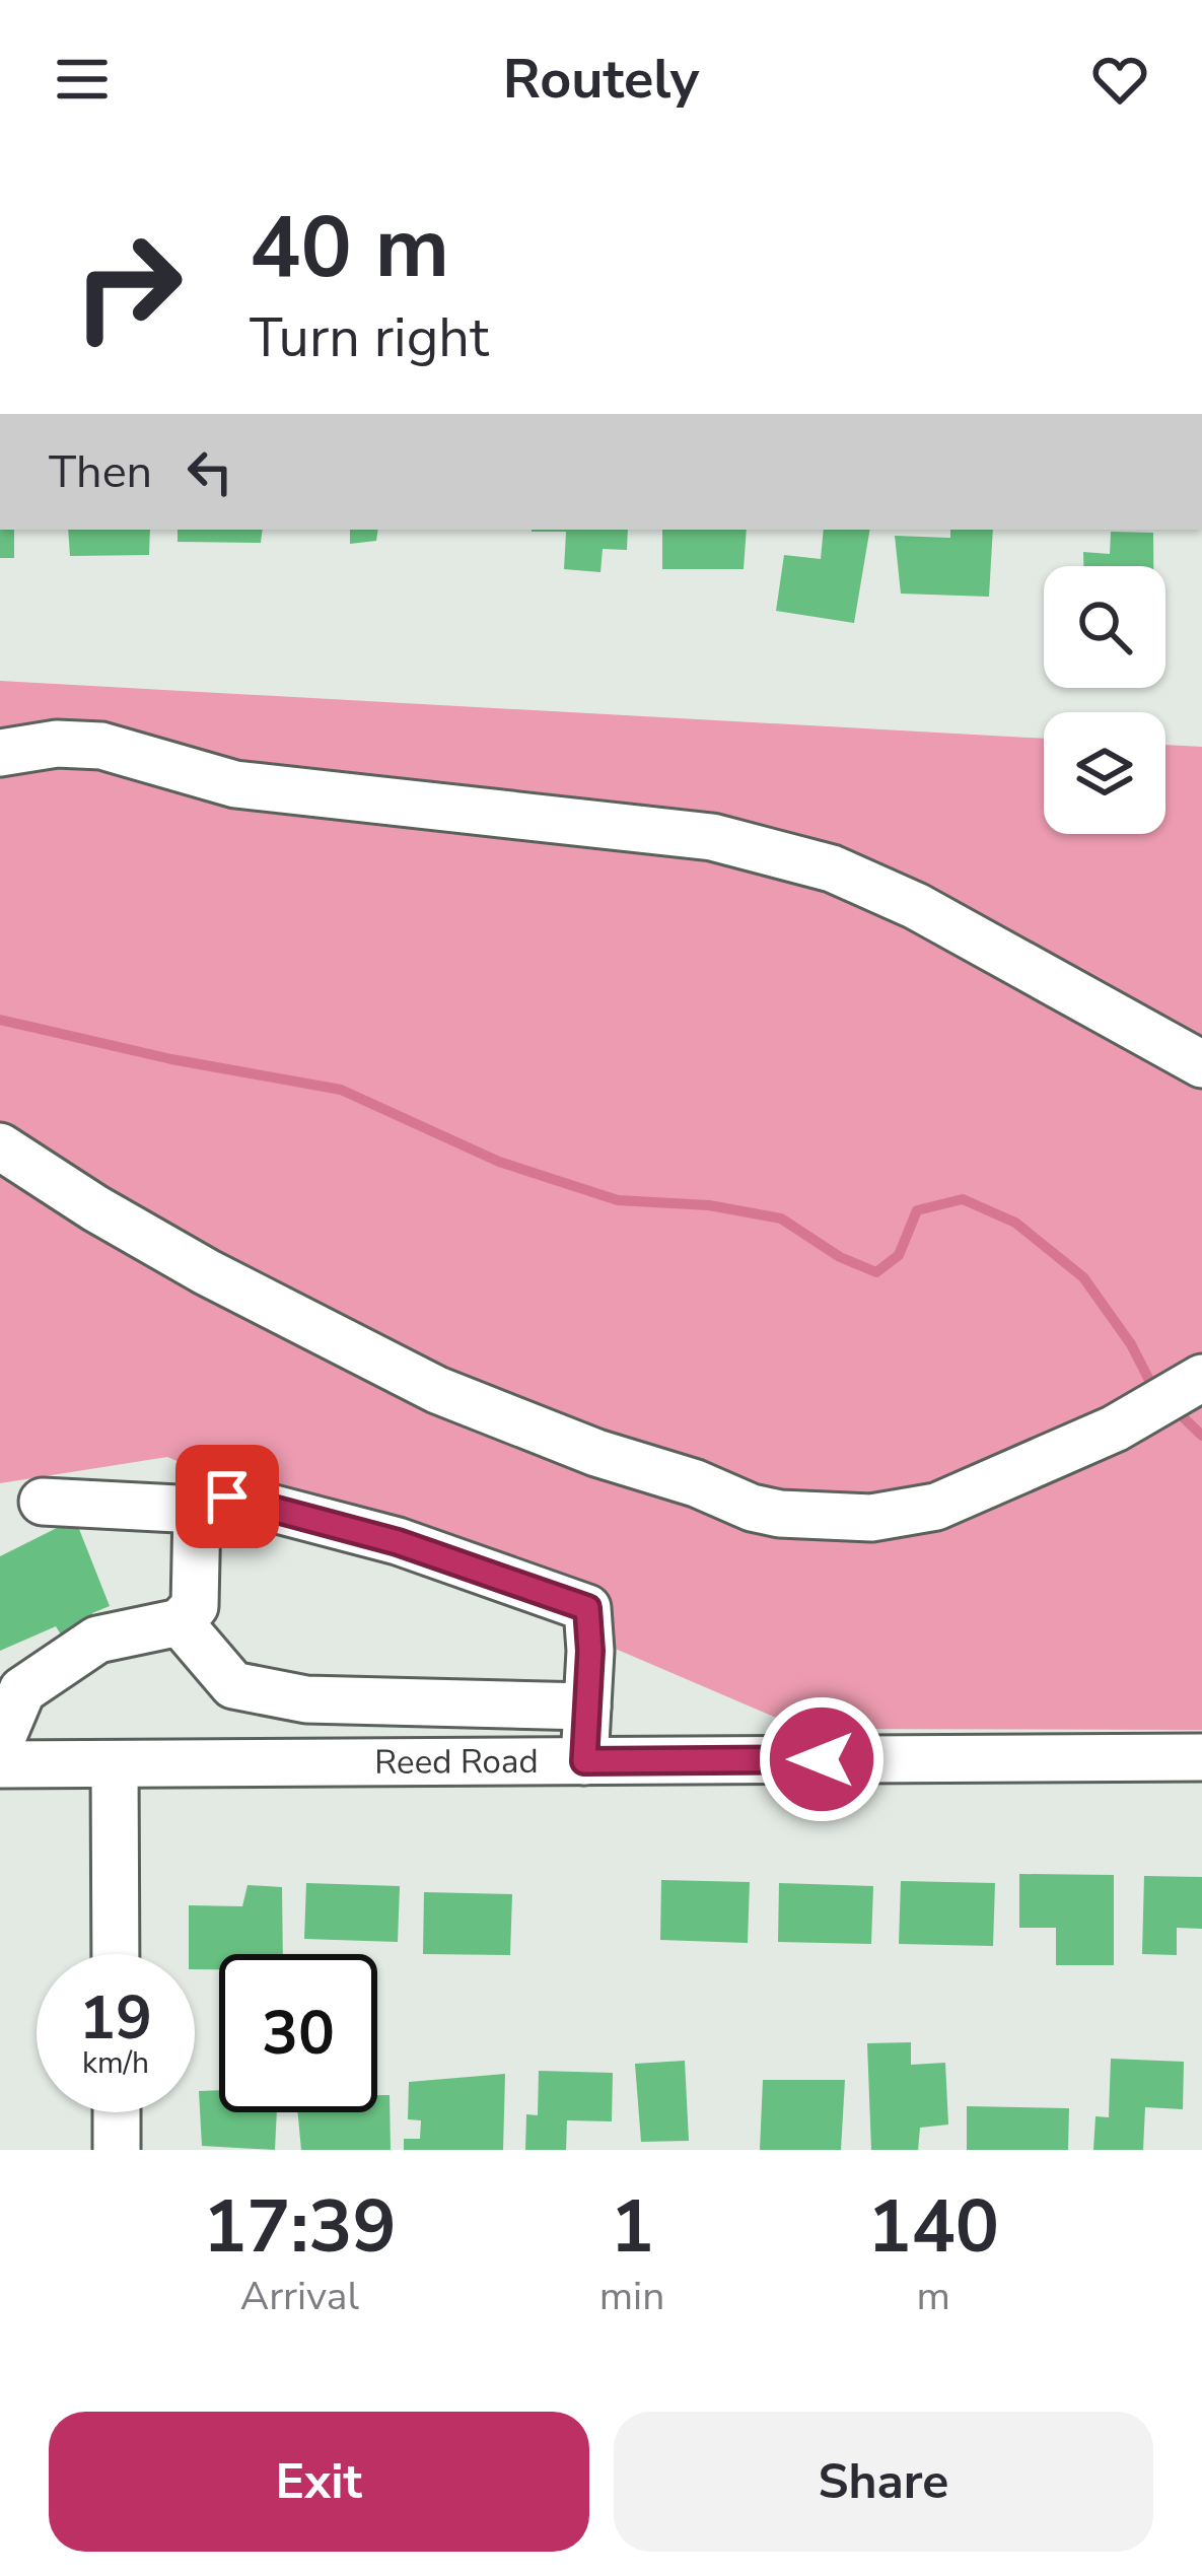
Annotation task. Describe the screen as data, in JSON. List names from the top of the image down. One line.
{"streets":{"street":["Reed Road"]},"page":{"header":"Routely","turn":["40 m","Turn right"],"then":"Then","speed":"19 km/h","limit":"30","eta":["17:39","Arrival","1","min","140","m"],"buttons":["Exit","Share"]}}
